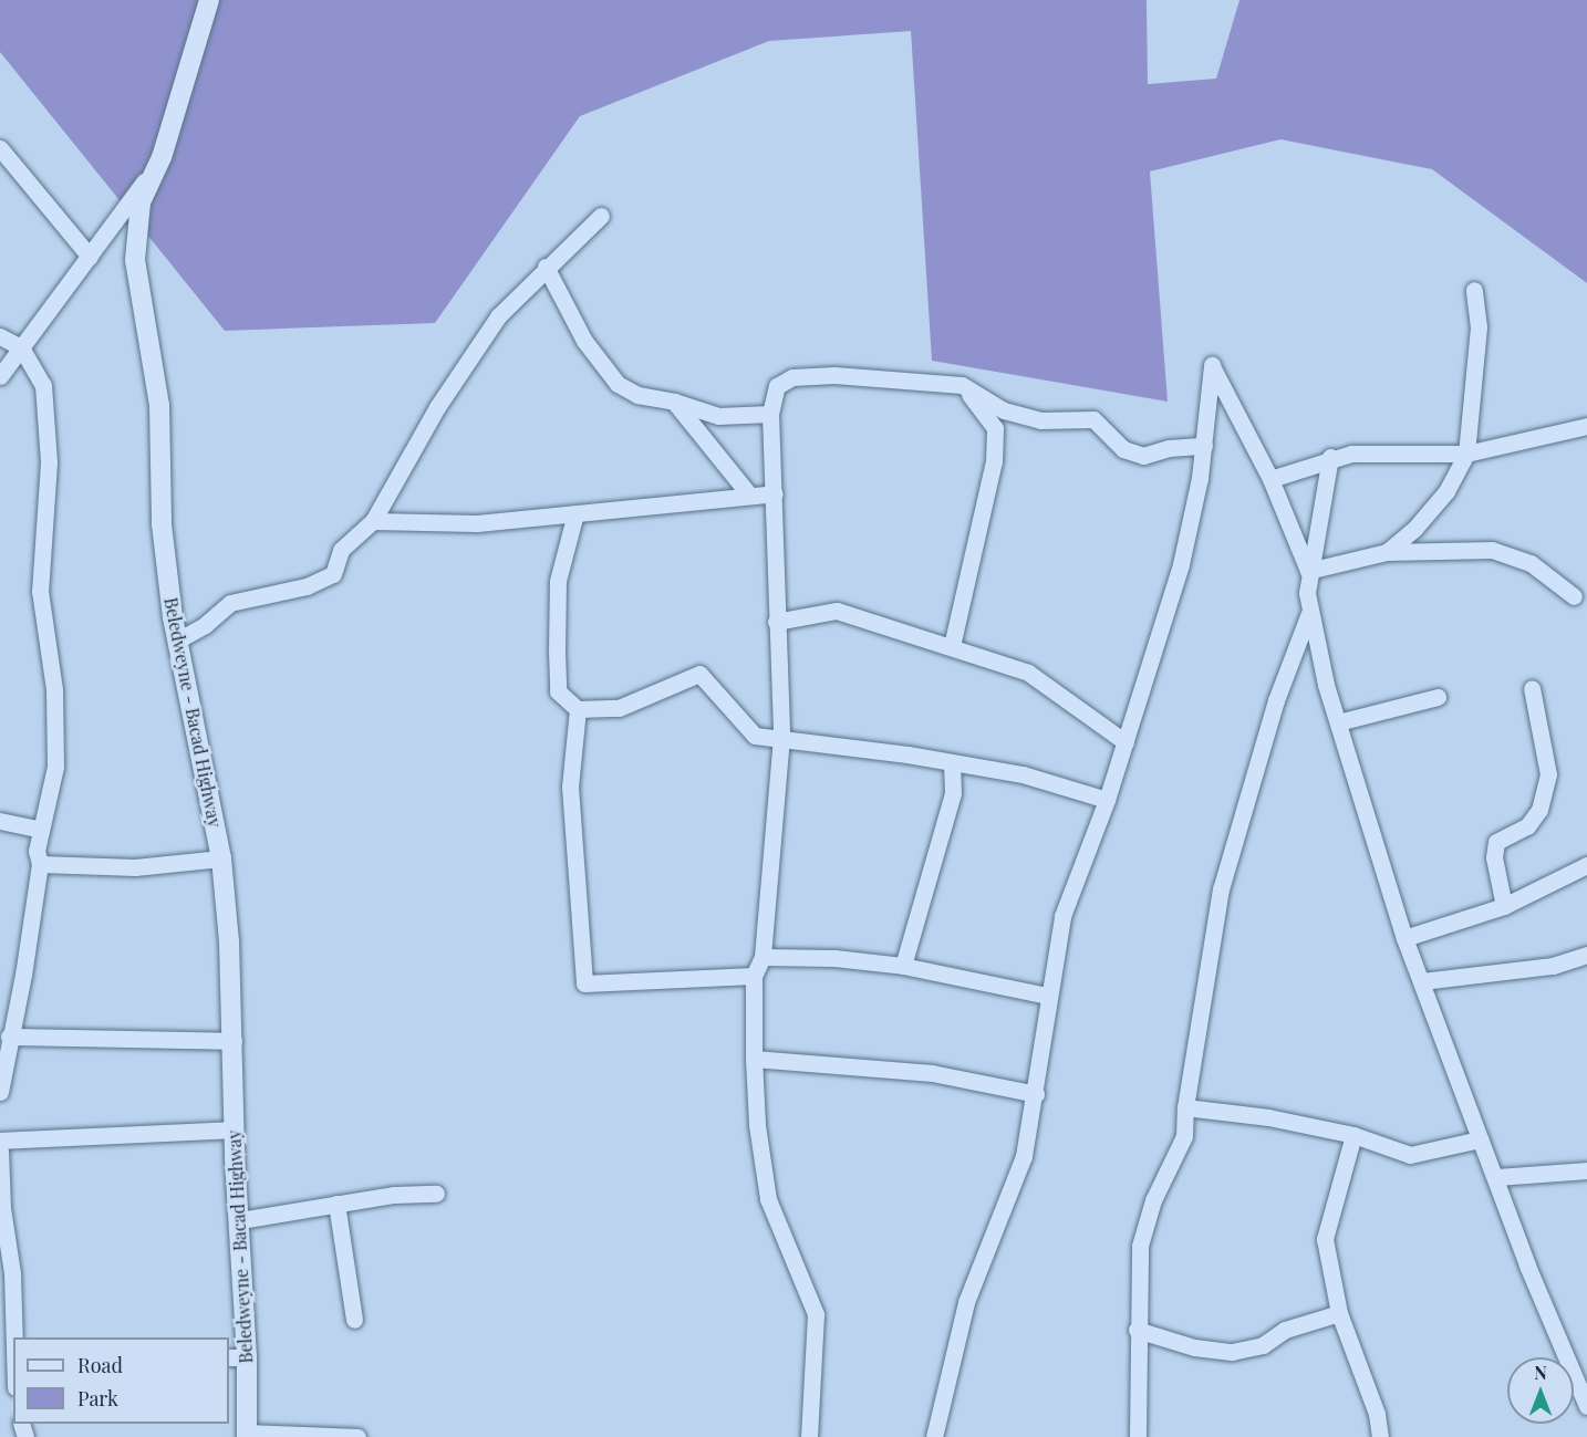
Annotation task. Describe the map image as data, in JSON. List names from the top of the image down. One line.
{"streets":{"street":["Beledweyne - Bacad Highway"]},"legend":["Road","Park"],"north":"top"}
